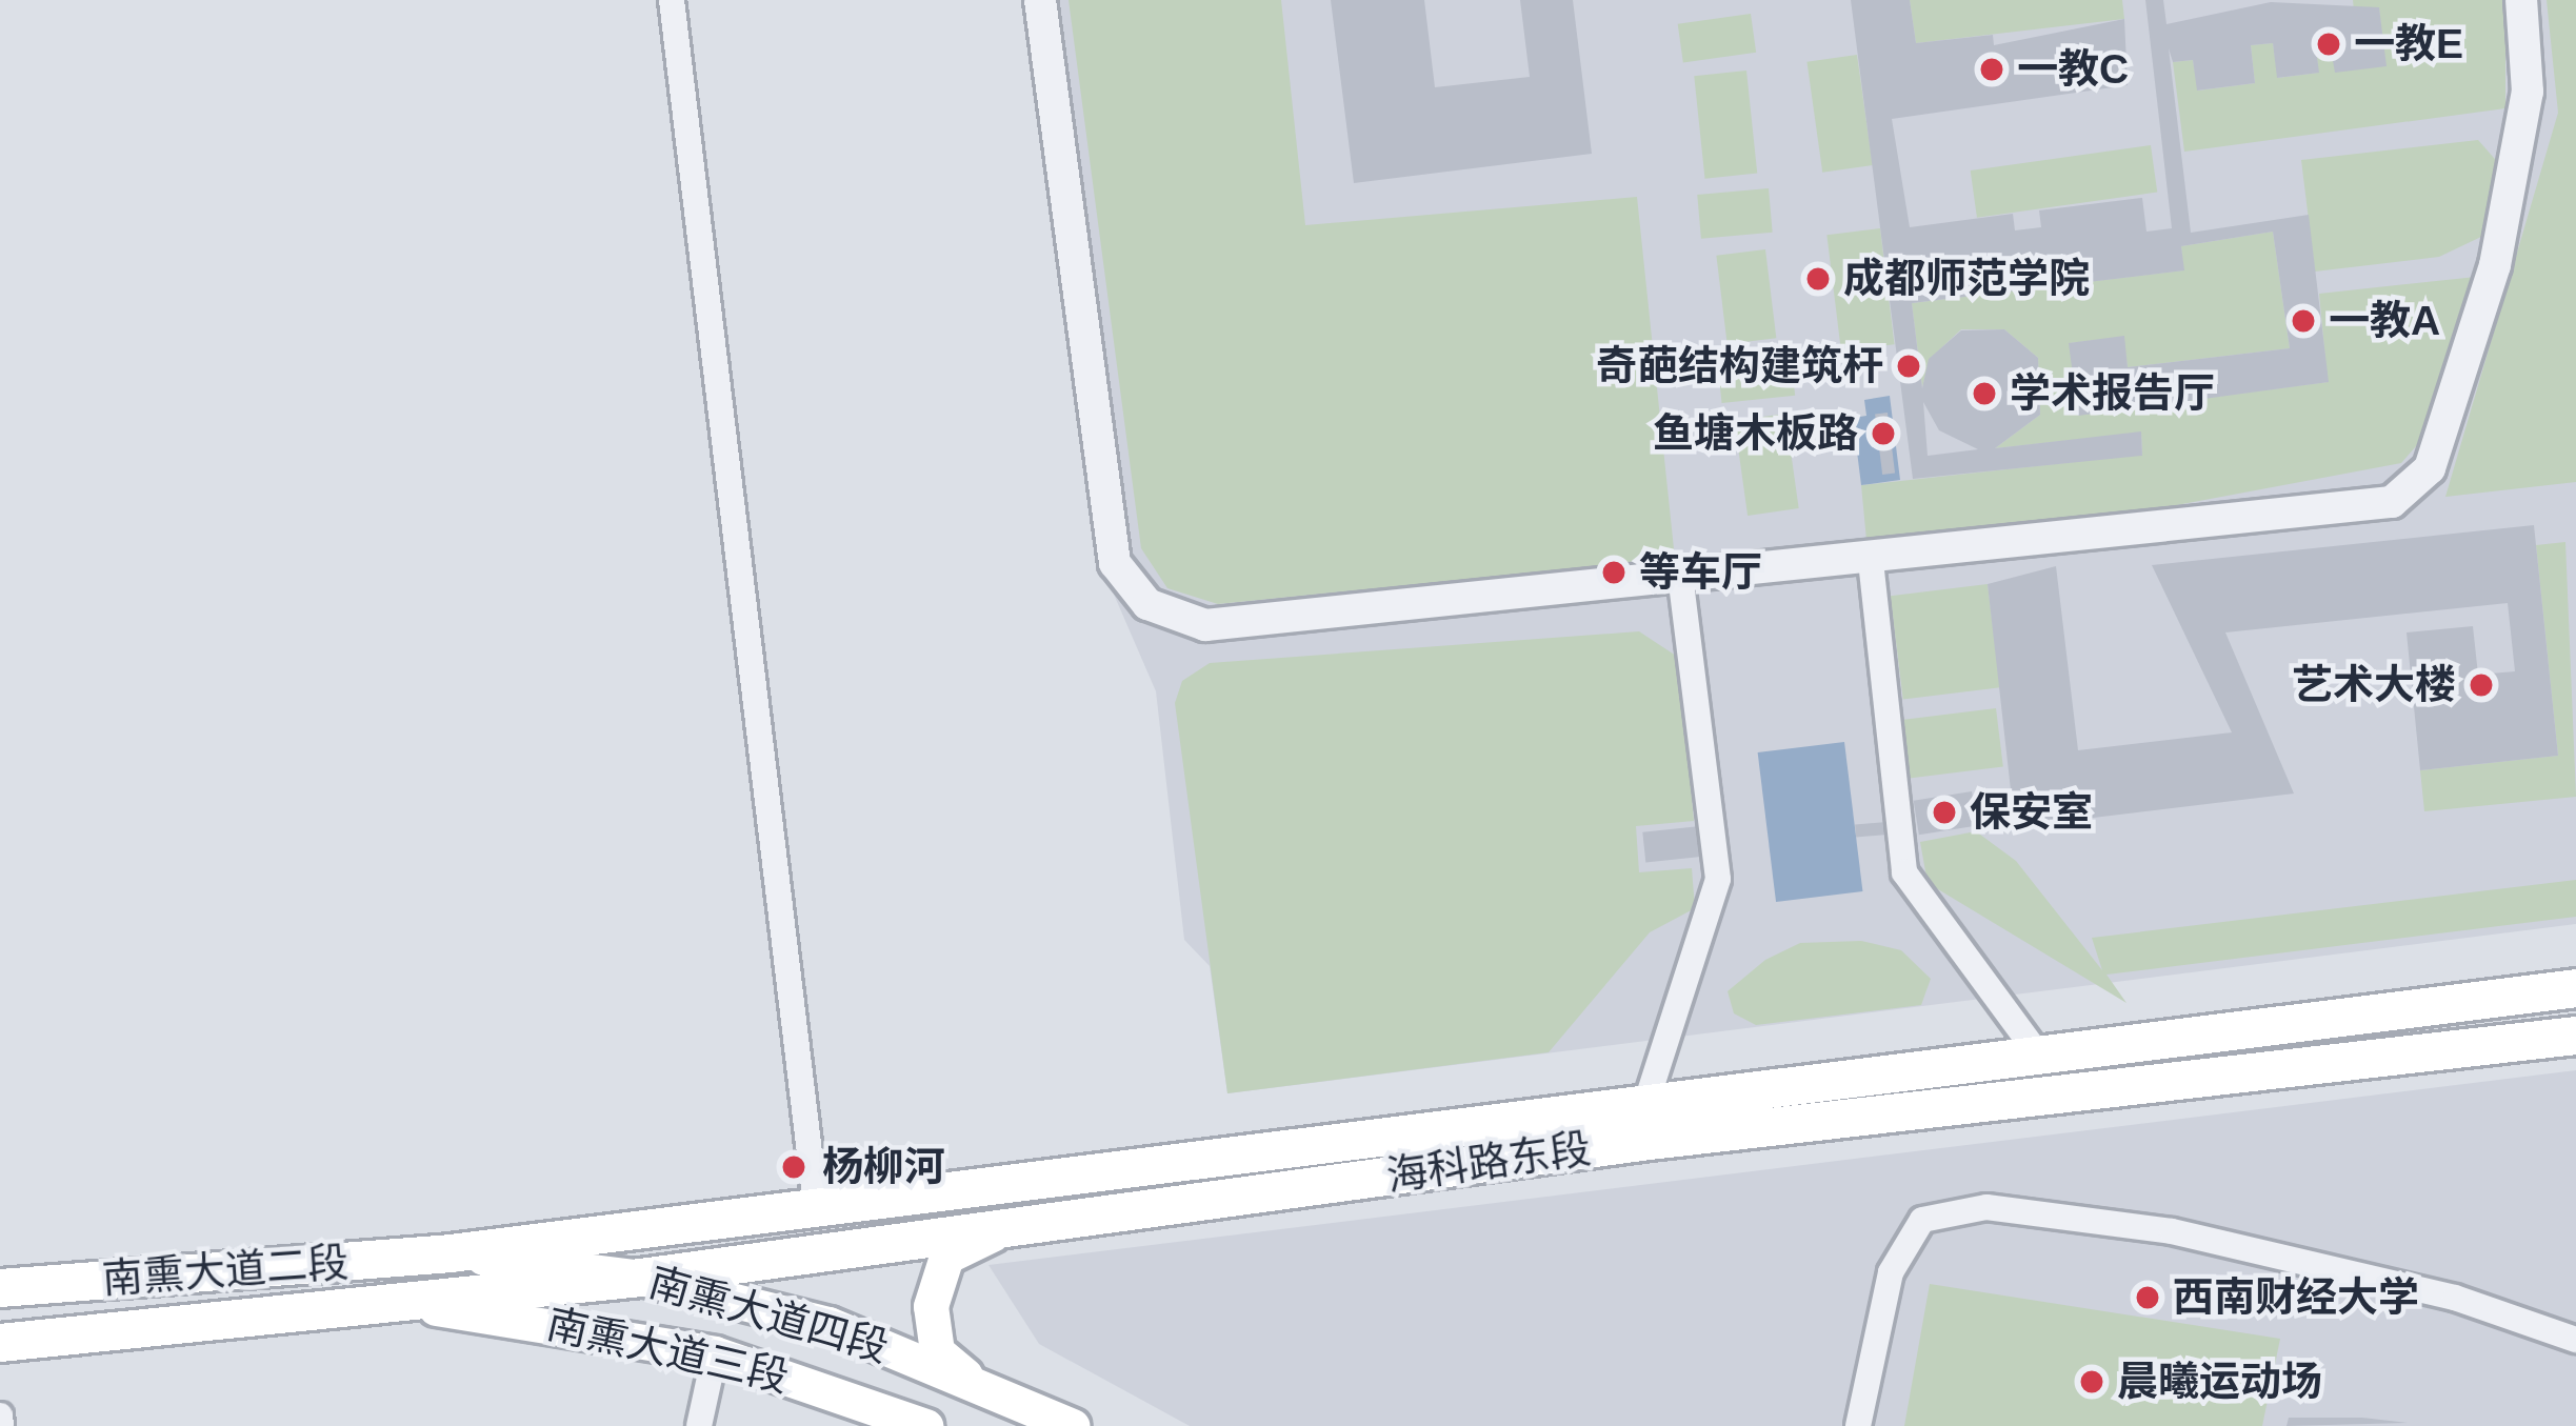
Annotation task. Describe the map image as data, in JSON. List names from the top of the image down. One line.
{"streets":{"main road":["海科路东段","南熏大道二段","南熏大道四段","南熏大道三段"]},"crossings":[["海科路东段","南熏大道二段"],["海科路东段","南熏大道四段"],["海科路东段","南熏大道三段"],["南熏大道二段","南熏大道四段"],["南熏大道二段","南熏大道三段"]],"places":["一教E","一教C","成都师范学院","一教A","奇葩结构建筑杆","学术报告厅","鱼塘木板路","等车厅","艺术大楼","保安室","杨柳河","西南财经大学","晨曦运动场"]}
